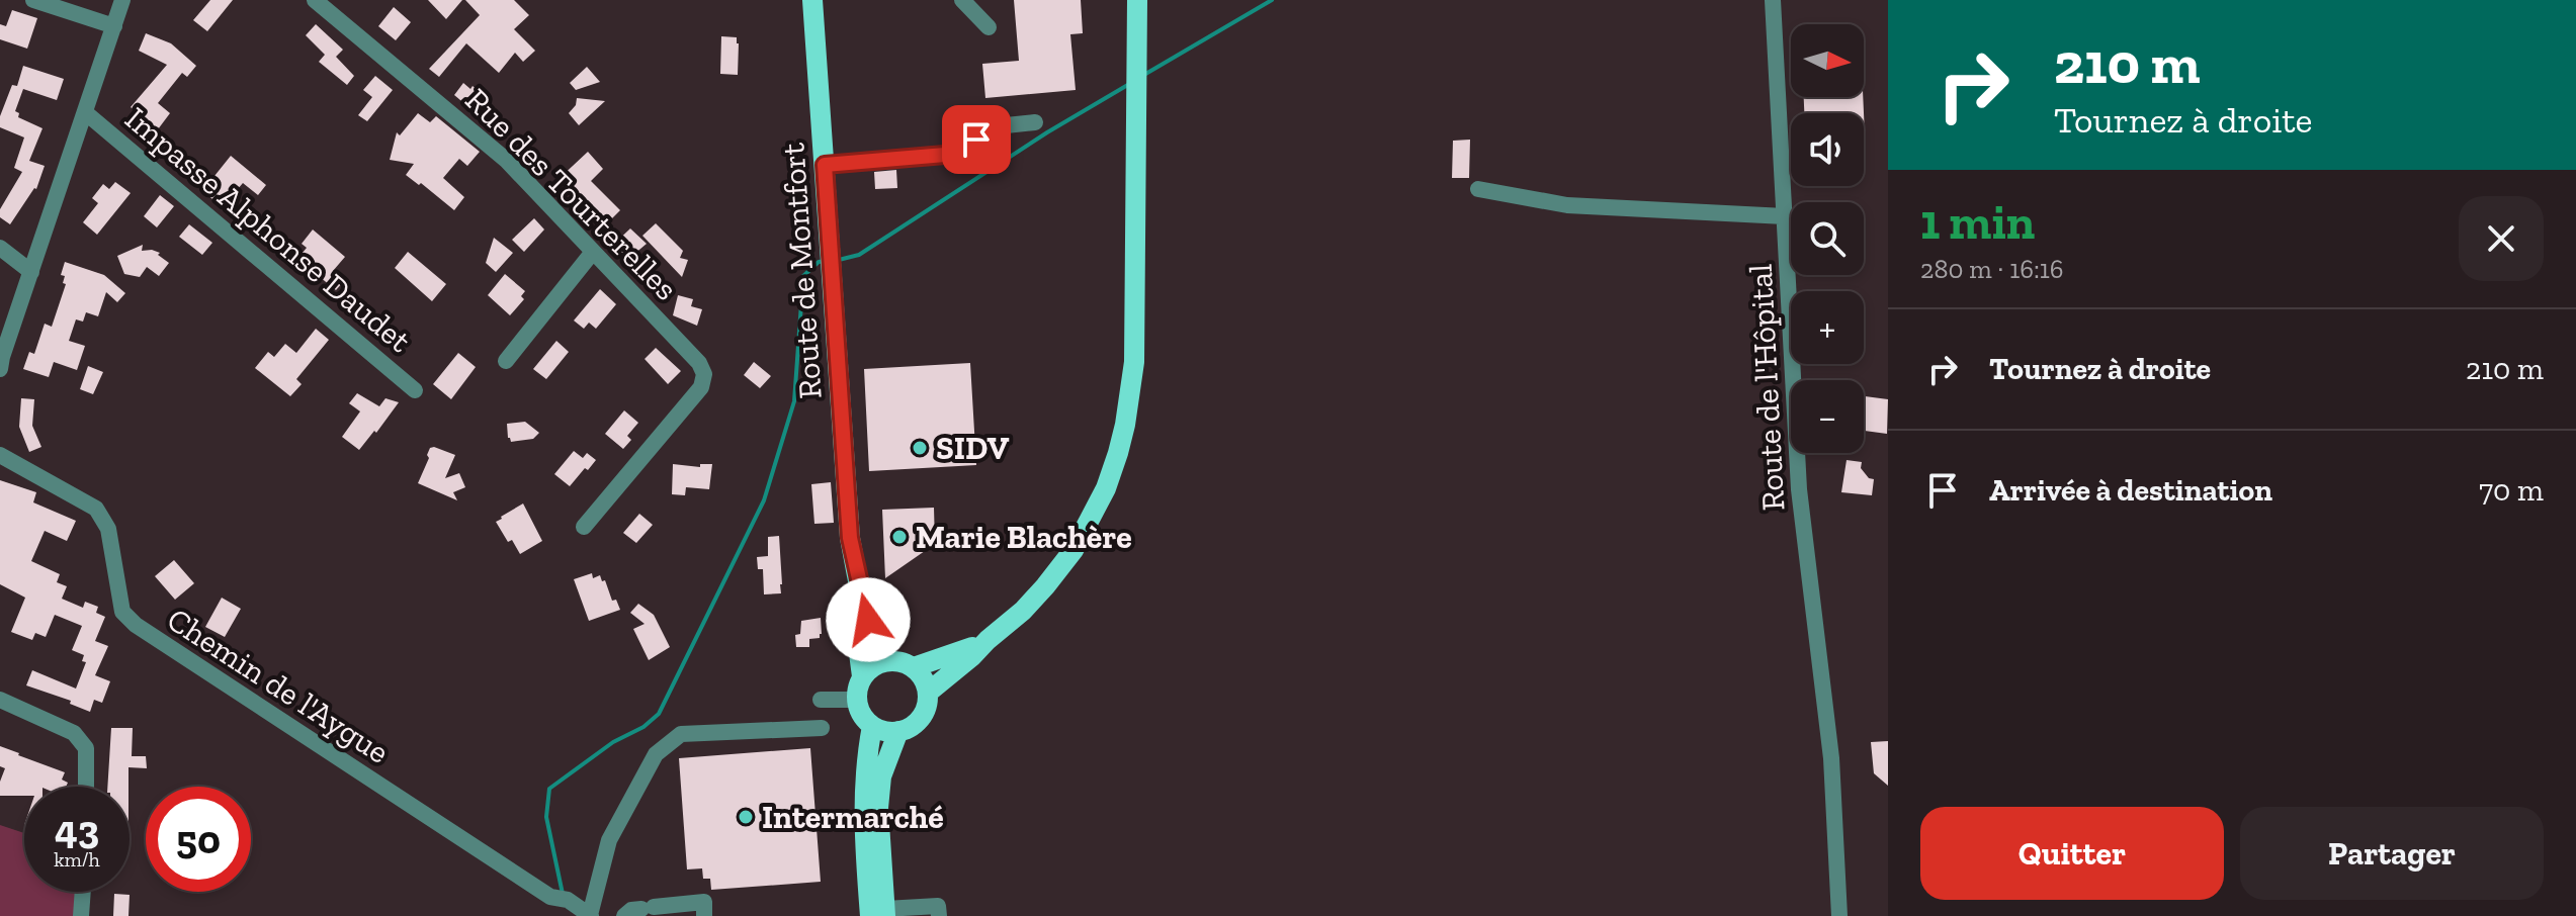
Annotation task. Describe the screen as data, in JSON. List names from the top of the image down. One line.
{"streets":{"main road":["Route de Montfort"],"street":["Rue des Tourterelles","Impasse Alphonse Daudet","Route de l'Hôpital","Chemin de l'Aygue"]},"places":["SIDV","Marie Blachère","Intermarché"],"north":"right","page":{"turn":["210 m","Tournez à droite"],"map_buttons":["+","−"],"heading":["1 min","280 m · 16:16"],"list":[{"name":"Tournez à droite","value":"210 m"},{"name":"Arrivée à destination","value":"70 m"}],"speed":"43 km/h","limit":"50","buttons":["Quitter","Partager"]}}
